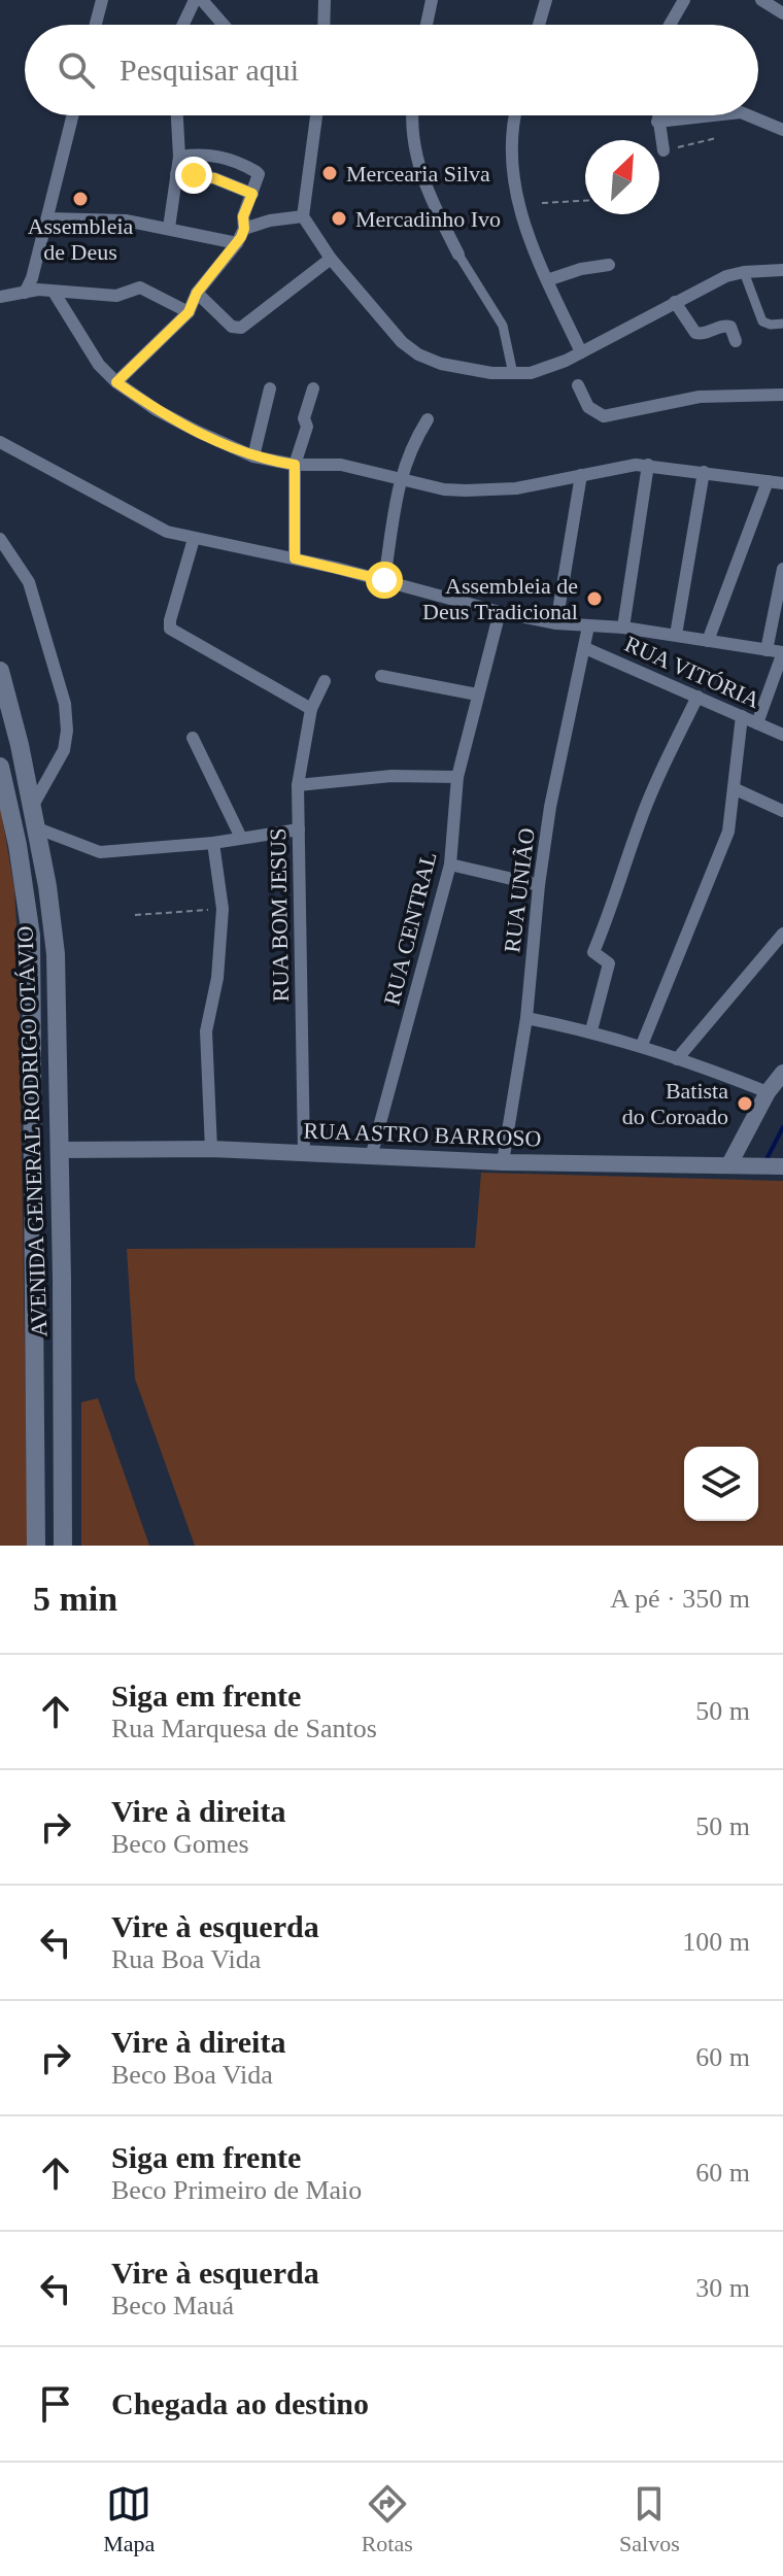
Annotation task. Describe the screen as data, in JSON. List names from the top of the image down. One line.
{"streets":{"main road":["AVENIDA GENERAL RODRIGO OTÁVIO"],"street":["RUA VITÓRIA","RUA UNIÃO","RUA BOM JESUS","RUA CENTRAL","RUA ASTRO BARROSO"]},"crossings":[["RUA VITÓRIA","RUA UNIÃO"],["RUA UNIÃO","RUA ASTRO BARROSO"],["RUA BOM JESUS","RUA ASTRO BARROSO"],["RUA CENTRAL","RUA ASTRO BARROSO"],["AVENIDA GENERAL RODRIGO OTÁVIO","RUA ASTRO BARROSO"]],"places":["Mercearia Silva","Assembleia de Deus","Mercadinho Ivo","Assembleia de Deus Tradicional","Batista do Coroado"],"north":"top right","page":{"search":"Pesquisar aqui","heading":["5 min","A pé · 350 m"],"list":[["Siga em frente","Rua Marquesa de Santos","50 m"],["Vire à direita","Beco Gomes","50 m"],["Vire à esquerda","Rua Boa Vida","100 m"],["Vire à direita","Beco Boa Vida","60 m"],["Siga em frente","Beco Primeiro de Maio","60 m"],["Vire à esquerda","Beco Mauá","30 m"],"Chegada ao destino"],"nav":["Mapa","Rotas","Salvos"]}}
